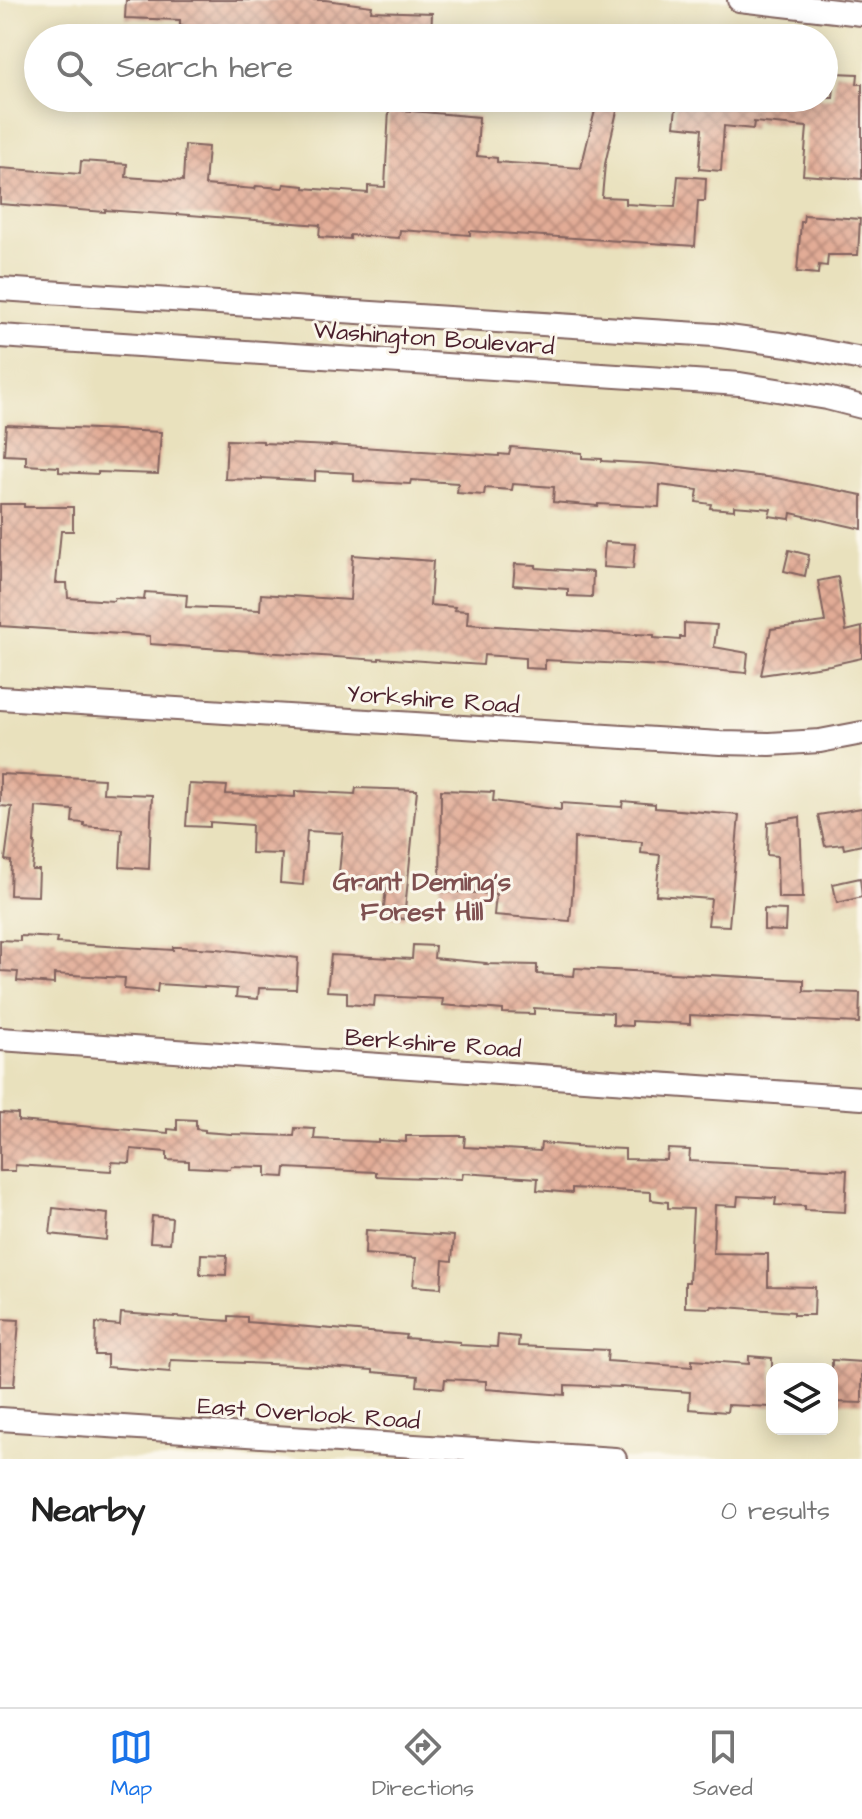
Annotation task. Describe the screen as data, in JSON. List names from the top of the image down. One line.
{"streets":{"street":["Washington Boulevard","Yorkshire Road","Berkshire Road","East Overlook Road"]},"districts":["Grant Deming's Forest Hill"],"page":{"search":"Search here","heading":["Nearby","0 results"],"nav":["Map","Directions","Saved"]}}
